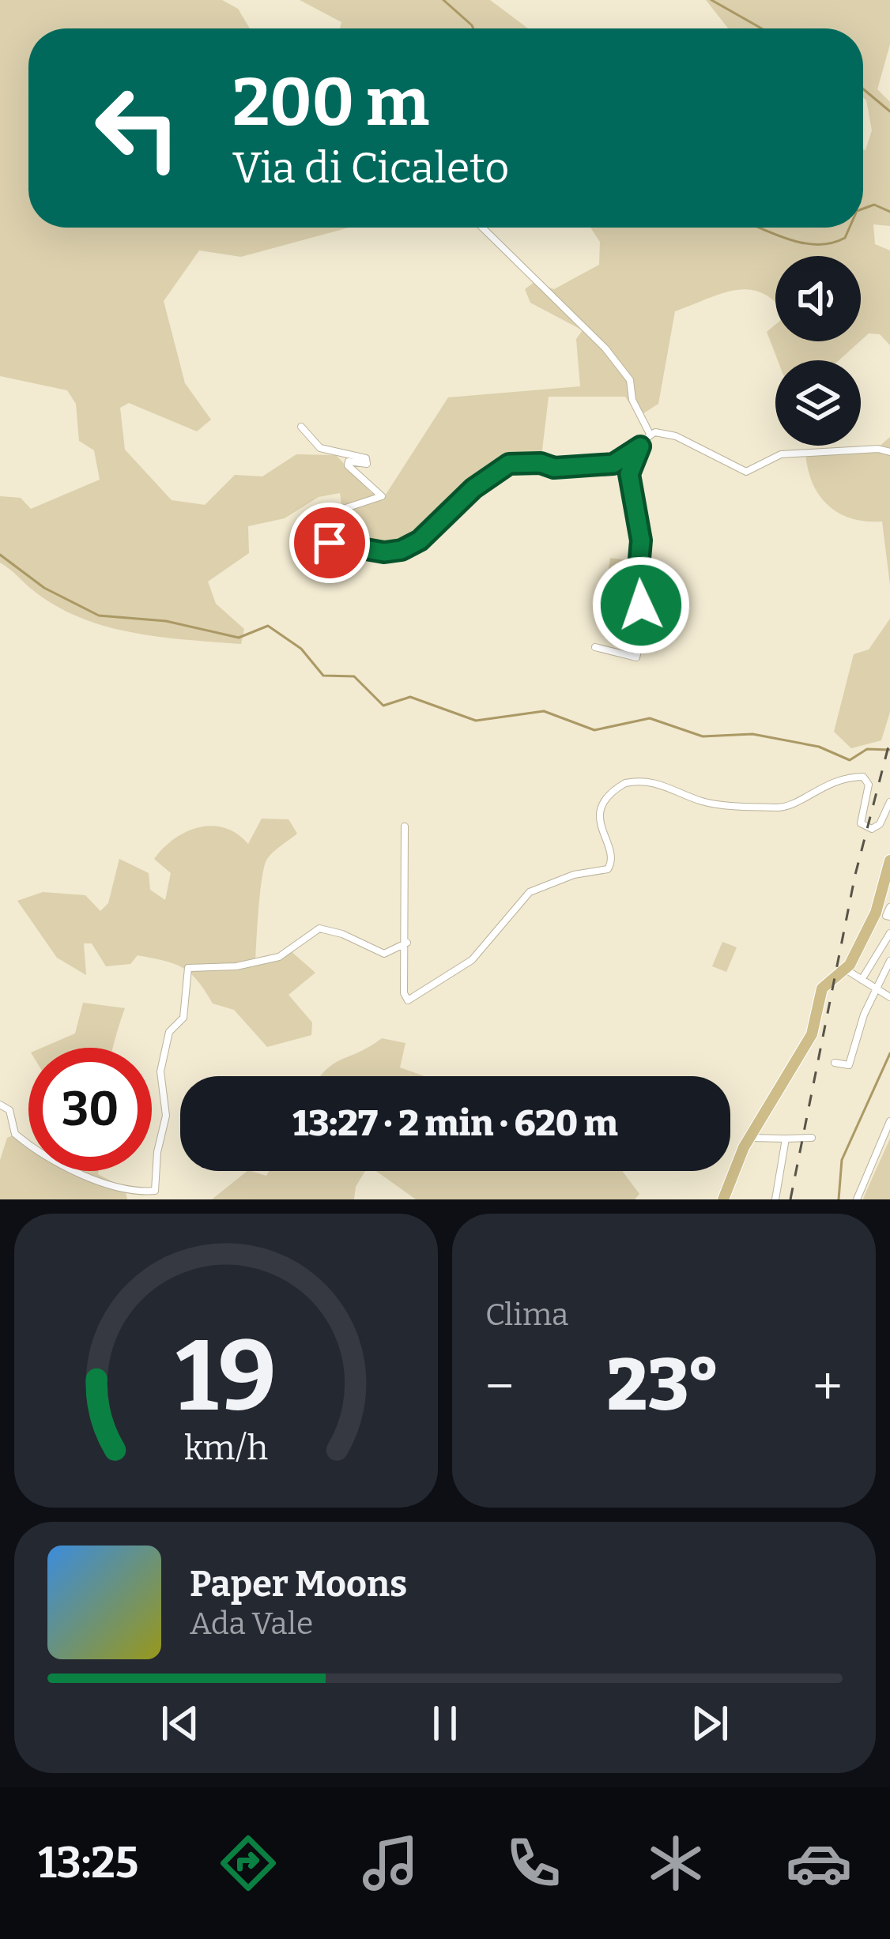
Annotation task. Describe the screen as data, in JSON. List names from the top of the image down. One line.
{"page":{"turn":["200 m","Via di Cicaleto"],"limit":"30","trip":"13:27 · 2 min · 620 m","tile":"Clima","heat":["−","23°","+"],"song":["Paper Moons","Ada Vale"],"tabs":"13:25","gauge":["19","km/h"]}}
